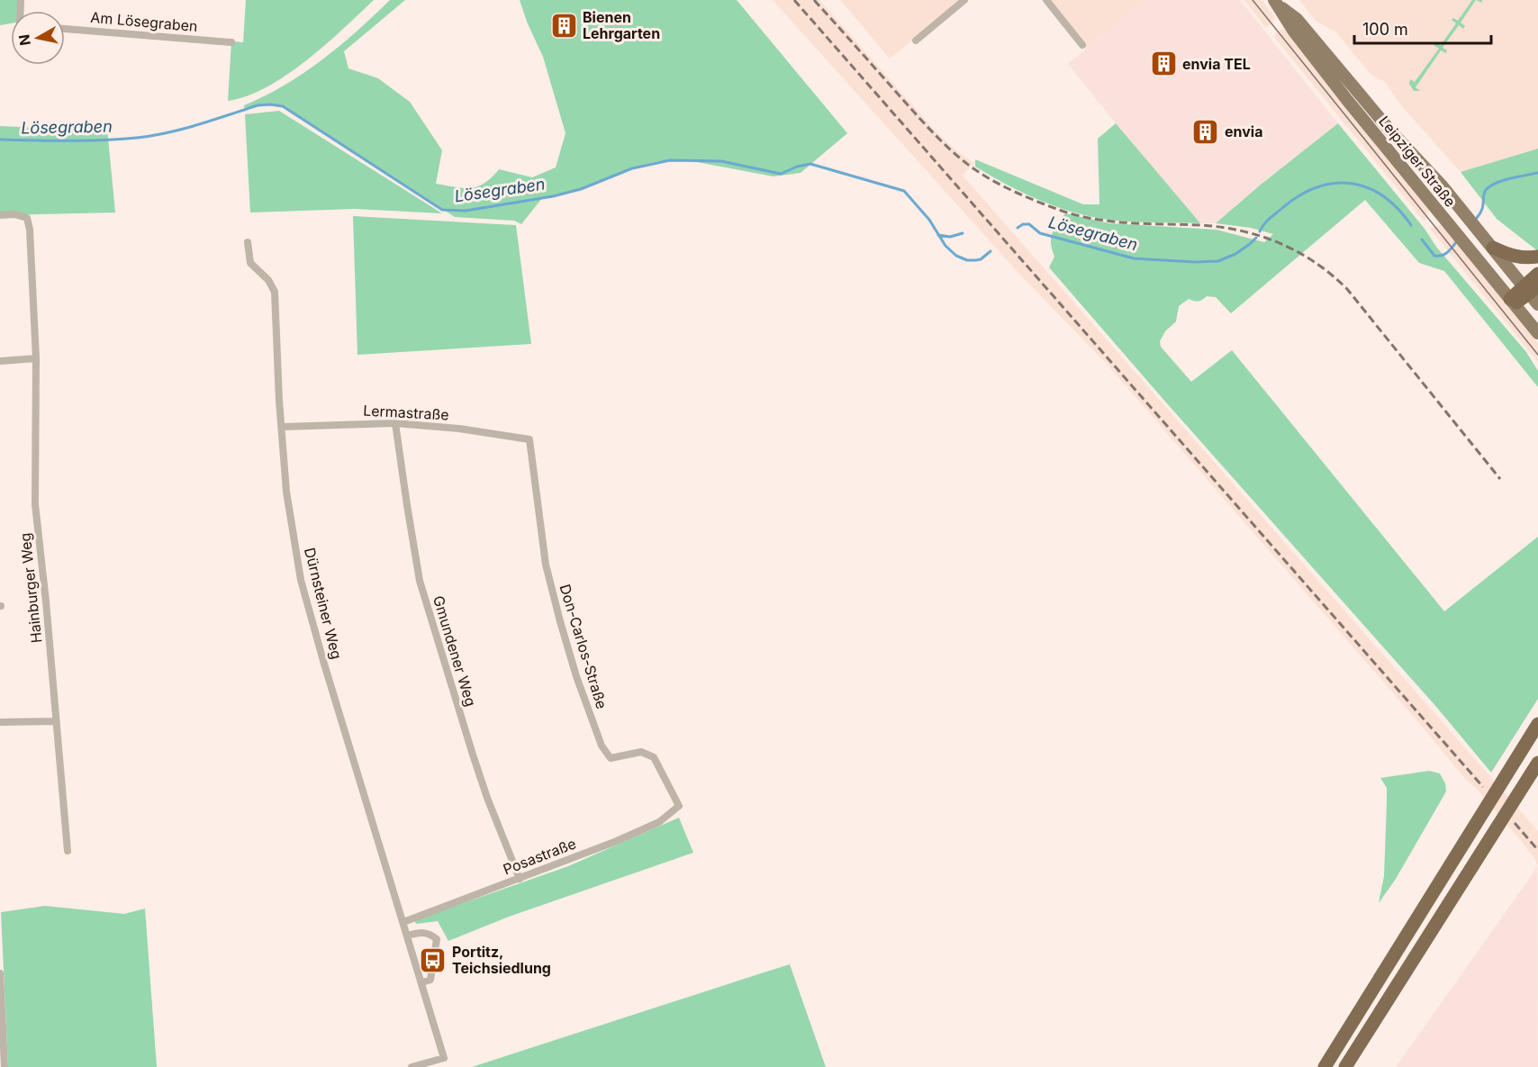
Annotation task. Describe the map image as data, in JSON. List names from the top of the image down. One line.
{"streets":{"main road":["Leipziger Straße"],"street":["Am Lösegraben","Lermastraße","Hainburger Weg","Dürnsteiner Weg","Don-Carlos-Straße","Gmundener Weg","Posastraße"]},"crossings":[["Lermastraße","Dürnsteiner Weg"],["Lermastraße","Don-Carlos-Straße"],["Lermastraße","Gmundener Weg"],["Dürnsteiner Weg","Posastraße"],["Don-Carlos-Straße","Posastraße"],["Gmundener Weg","Posastraße"]],"water":["Lösegraben"],"places":{"building":["Bienen Lehrgarten","envia TEL","envia"],"bus stop":["Portitz, Teichsiedlung"]},"scale_bar":"100 m","north":"left"}
